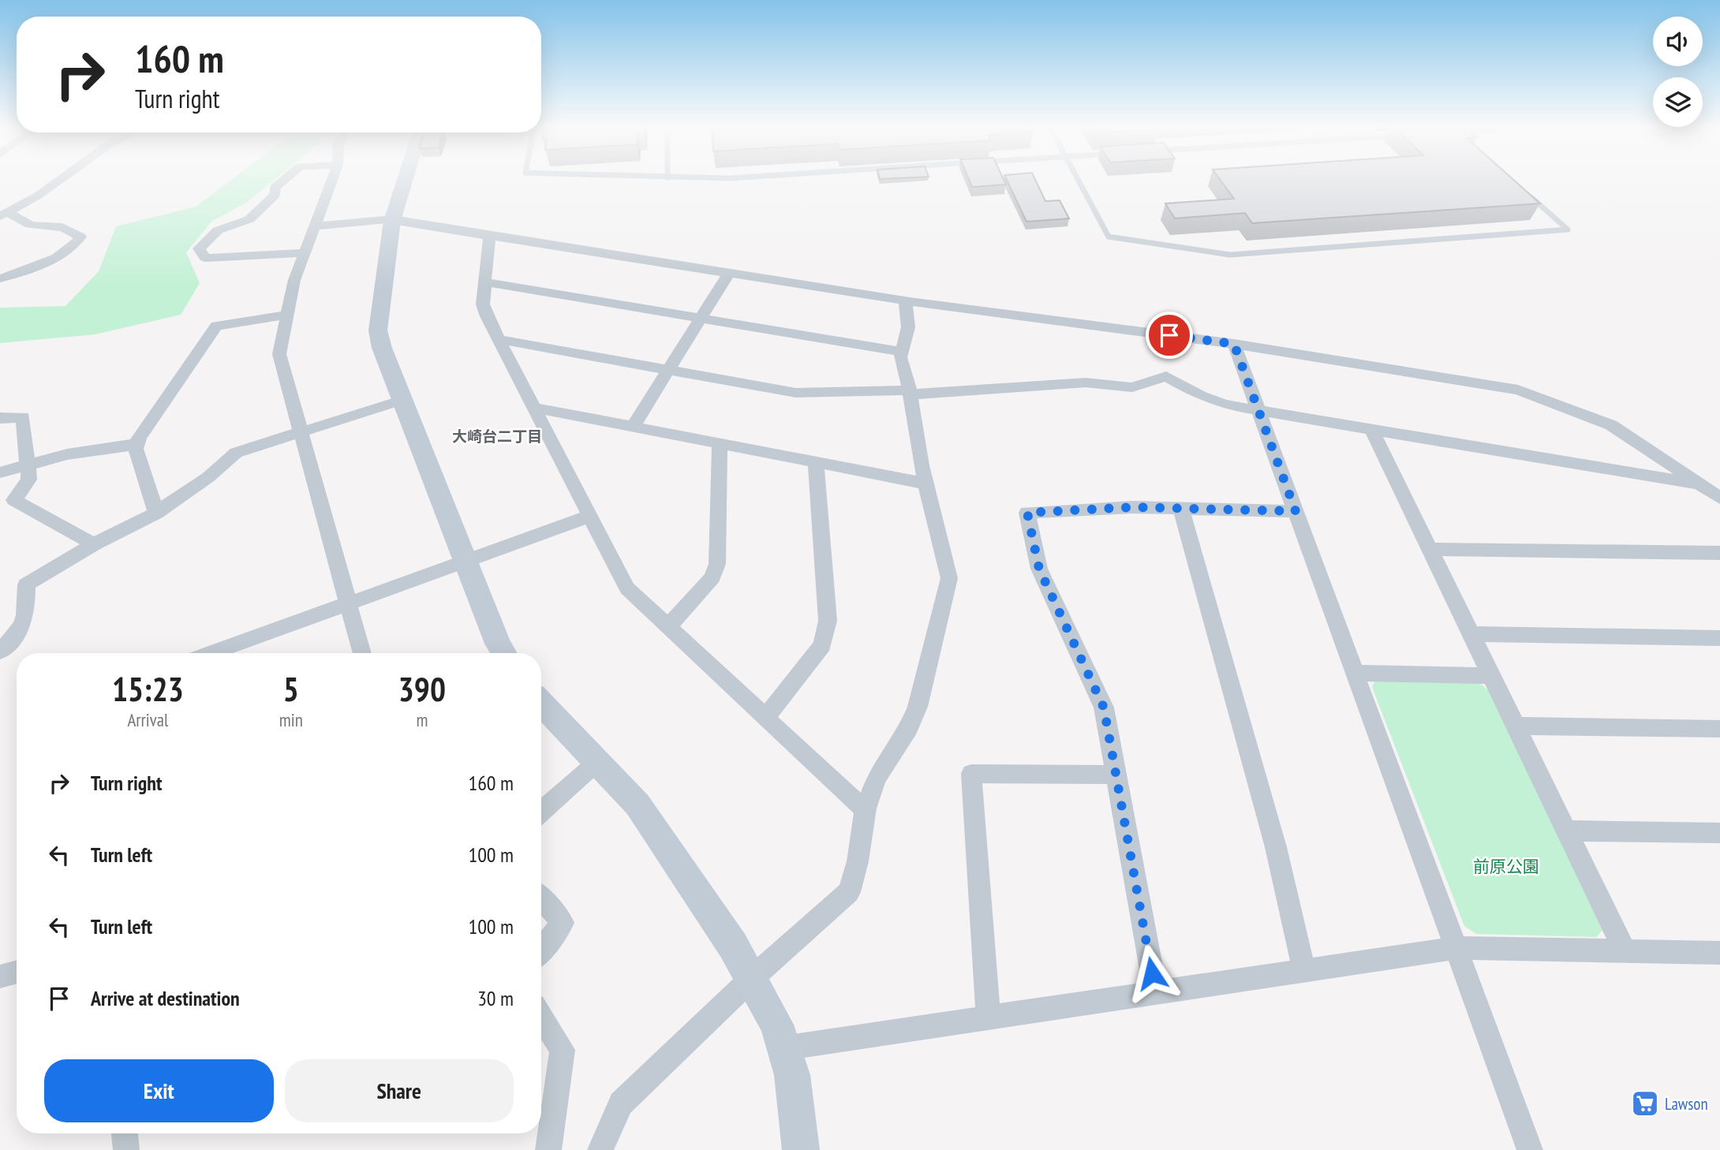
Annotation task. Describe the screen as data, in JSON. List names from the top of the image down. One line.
{"districts":["大崎台二丁目"],"parks":["前原公園"],"places":{"supermarket":["Lawson"]},"page":{"turn":["160 m","Turn right"],"eta":["15:23","Arrival","5","min","390","m"],"list":[{"name":"Turn right","value":"160 m"},{"name":"Turn left","value":"100 m"},{"name":"Turn left","value":"100 m"},{"name":"Arrive at destination","value":"30 m"}],"buttons":["Exit","Share"]}}
